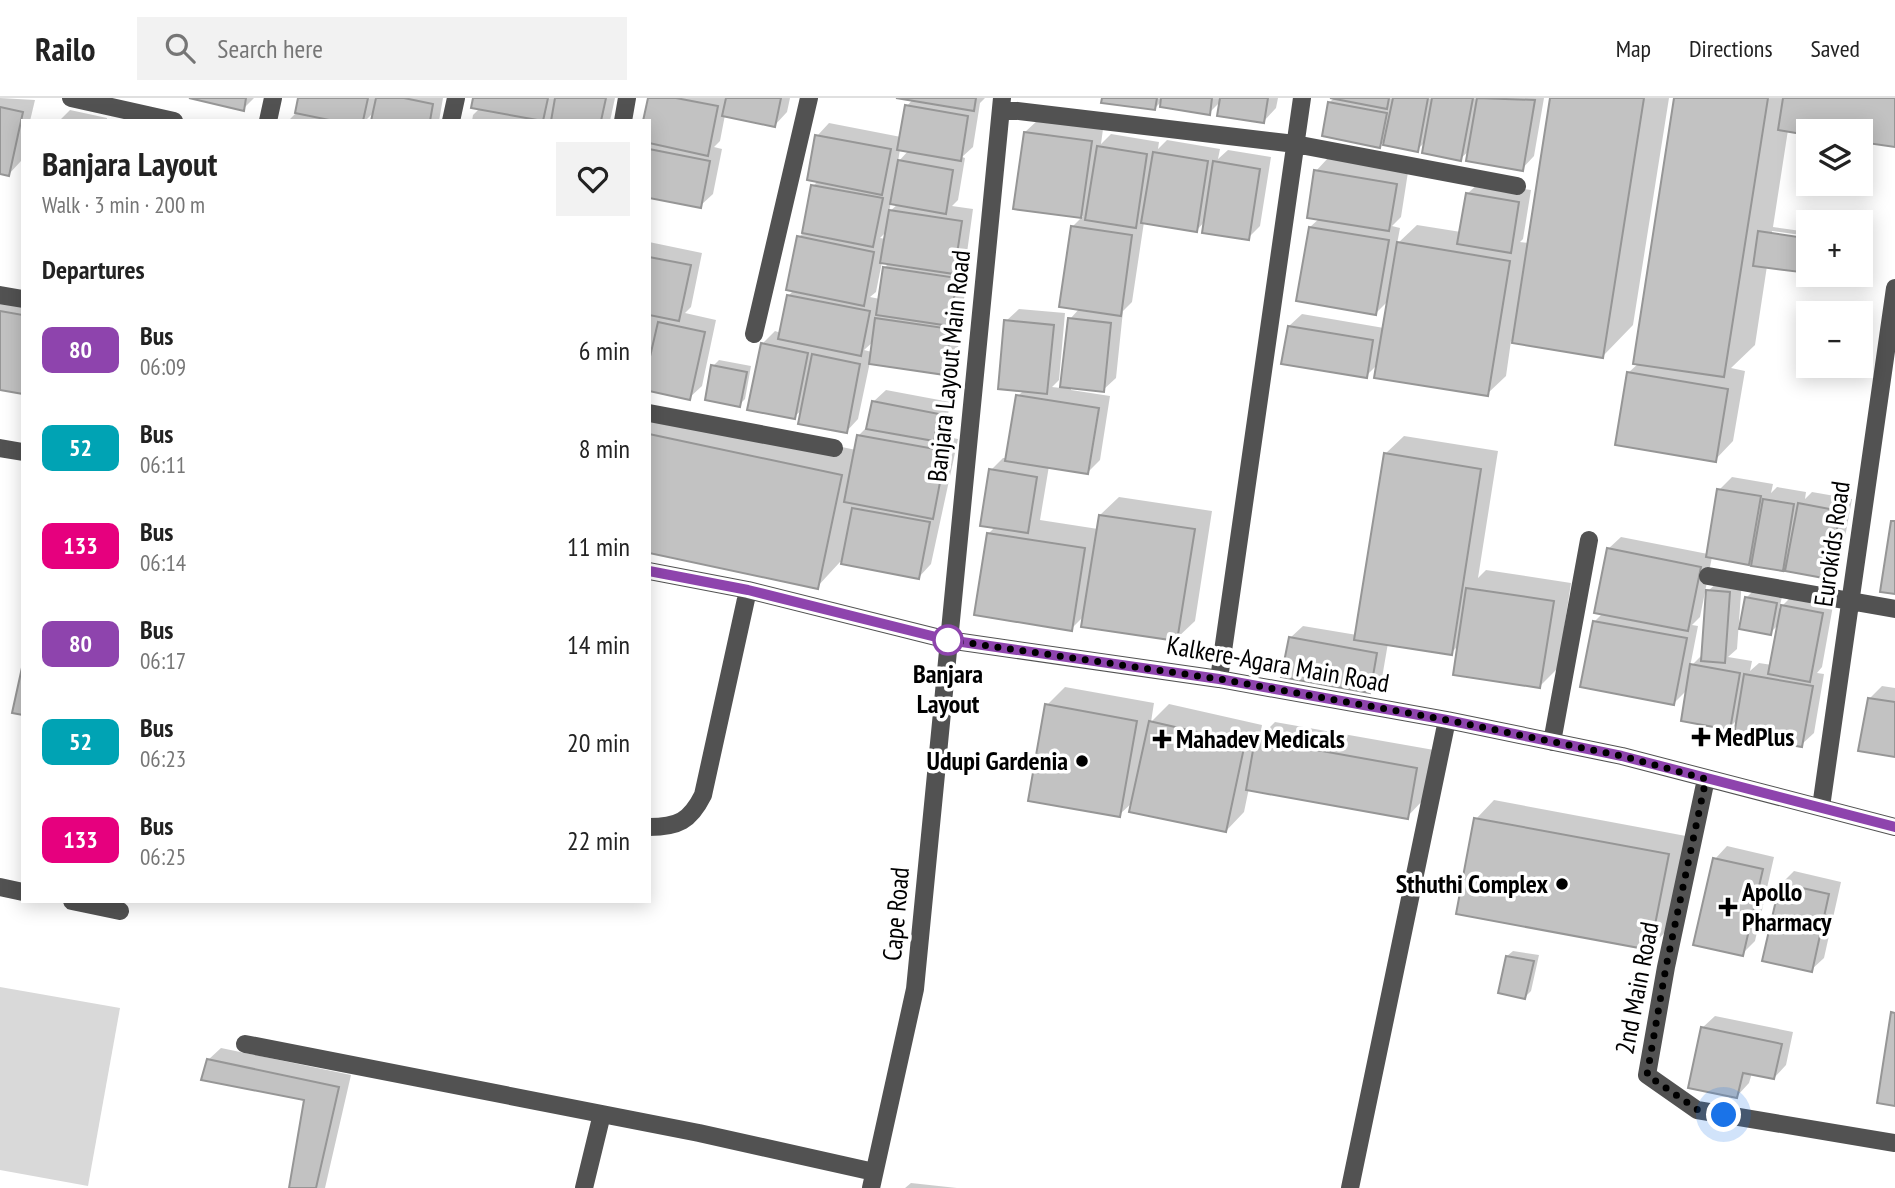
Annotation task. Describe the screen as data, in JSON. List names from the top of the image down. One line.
{"streets":{"street":["Banjara Layout Main Road","Eurokids Road","Kalkere-Agara Main Road","Cape Road","2nd Main Road"]},"crossings":[["Banjara Layout Main Road","Kalkere-Agara Main Road"],["Banjara Layout Main Road","Cape Road"],["Eurokids Road","Kalkere-Agara Main Road"],["Kalkere-Agara Main Road","Cape Road"],["Kalkere-Agara Main Road","2nd Main Road"]],"places":{"other":["Banjara Layout","Udupi Gardenia","Sthuthi Complex"],"health":["MedPlus","Mahadev Medicals","Apollo Pharmacy"]},"lines":["bus line 80"],"page":{"header":"Railo","search":"Search here","nav":["Map","Directions","Saved"],"map_buttons":["+","−"],"heading":[["Banjara Layout","Walk · 3 min · 200 m"],"Departures"],"list":[{"mark":"80","name":"Bus","note":"06:09","value":"6 min"},{"mark":"52","name":"Bus","note":"06:11","value":"8 min"},{"mark":"133","name":"Bus","note":"06:14","value":"11 min"},{"mark":"80","name":"Bus","note":"06:17","value":"14 min"},{"mark":"52","name":"Bus","note":"06:23","value":"20 min"},{"mark":"133","name":"Bus","note":"06:25","value":"22 min"}]}}
